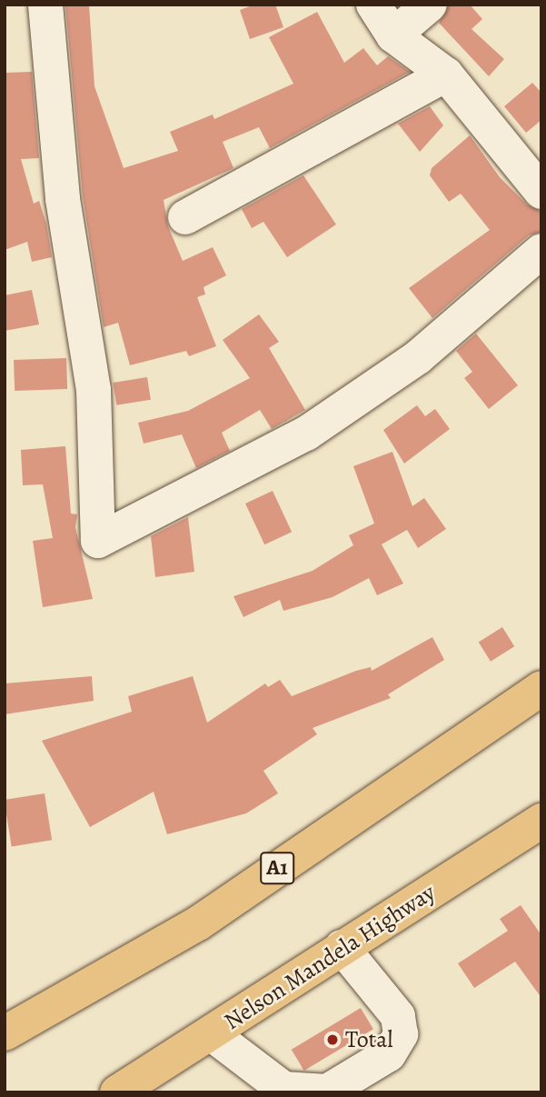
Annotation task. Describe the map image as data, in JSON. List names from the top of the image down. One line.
{"streets":{"highway":["A1","Nelson Mandela Highway"]},"places":["Total"]}
